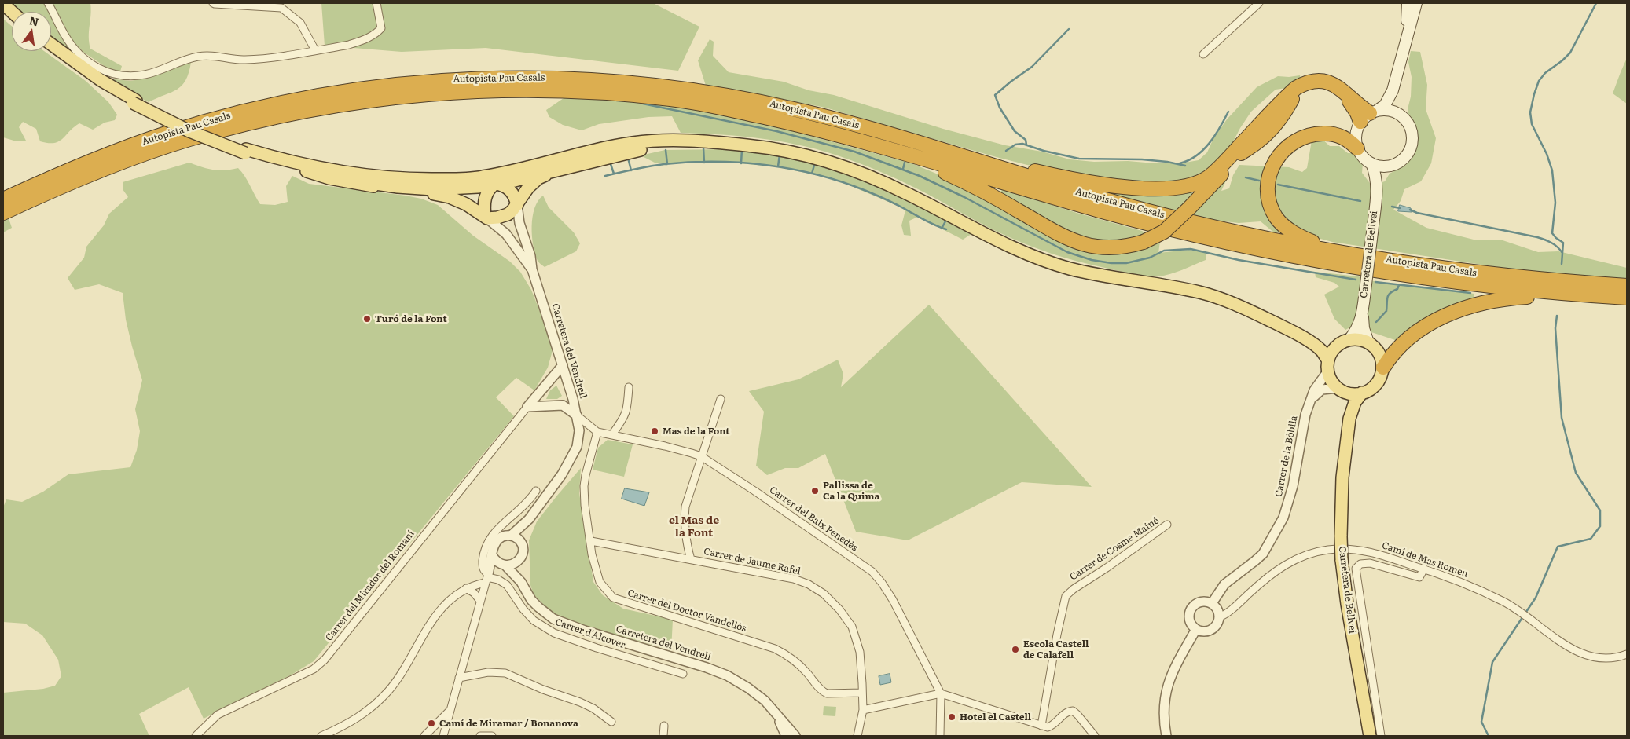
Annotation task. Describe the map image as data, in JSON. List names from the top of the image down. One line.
{"streets":{"highway":["Autopista Pau Casals"],"main road":["Carretera de Bellvei"],"street":["Carretera del Vendrell","Carrer de la Bòbila","Carrer del Baix Penedès","Carrer de Cosme Mainé","Camí de Mas Romeu","Carrer de Jaume Rafel","Carrer del Mirador del Romaní","Carrer del Doctor Vandellòs","Carrer d'Alcover"]},"crossings":[["Carretera de Bellvei","Carrer de la Bòbila"],["Carretera del Vendrell","Carrer del Baix Penedès"],["Carrer de la Bòbila","Camí de Mas Romeu"],["Carrer del Baix Penedès","Carrer del Doctor Vandellòs"],["Carrer de Jaume Rafel","Carrer del Doctor Vandellòs"]],"districts":["el Mas de la Font"],"places":["Turó de la Font","Mas de la Font","Pallissa de Ca la Quima","Escola Castell de Calafell","Hotel el Castell","Camí de Miramar / Bonanova"],"north":"top"}
